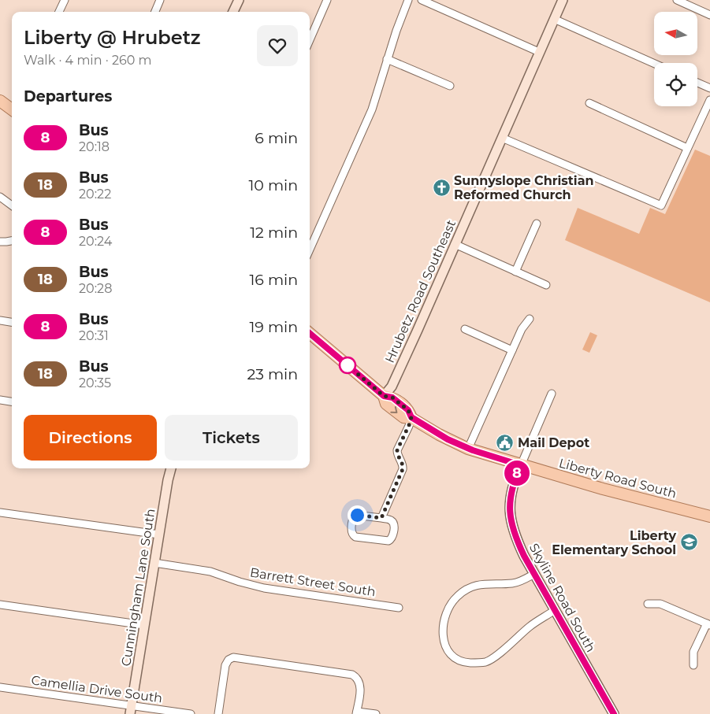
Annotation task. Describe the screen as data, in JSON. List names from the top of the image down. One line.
{"streets":{"main road":["Liberty Road South"],"street":["Hrubetz Road Southeast","Barrett Street South","Cunningham Lane South","Skyline Road South","Camellia Drive South"]},"crossings":[["Hrubetz Road Southeast","Liberty Road South"],["Liberty Road South","Skyline Road South"],["Barrett Street South","Cunningham Lane South"],["Cunningham Lane South","Camellia Drive South"]],"places":{"church":["Sunnyslope Christian Reformed Church"],"public building":["Mail Depot"],"school or university":["Liberty Elementary School"]},"lines":["bus line 8"],"north":"left","page":{"on_map":"8","heading":[["Liberty @ Hrubetz","Walk · 4 min · 260 m"],"Departures"],"list":[{"mark":"8","name":"Bus","note":"20:18","value":"6 min"},{"mark":"18","name":"Bus","note":"20:22","value":"10 min"},{"mark":"8","name":"Bus","note":"20:24","value":"12 min"},{"mark":"18","name":"Bus","note":"20:28","value":"16 min"},{"mark":"8","name":"Bus","note":"20:31","value":"19 min"},{"mark":"18","name":"Bus","note":"20:35","value":"23 min"}],"buttons":["Directions","Tickets"]}}
